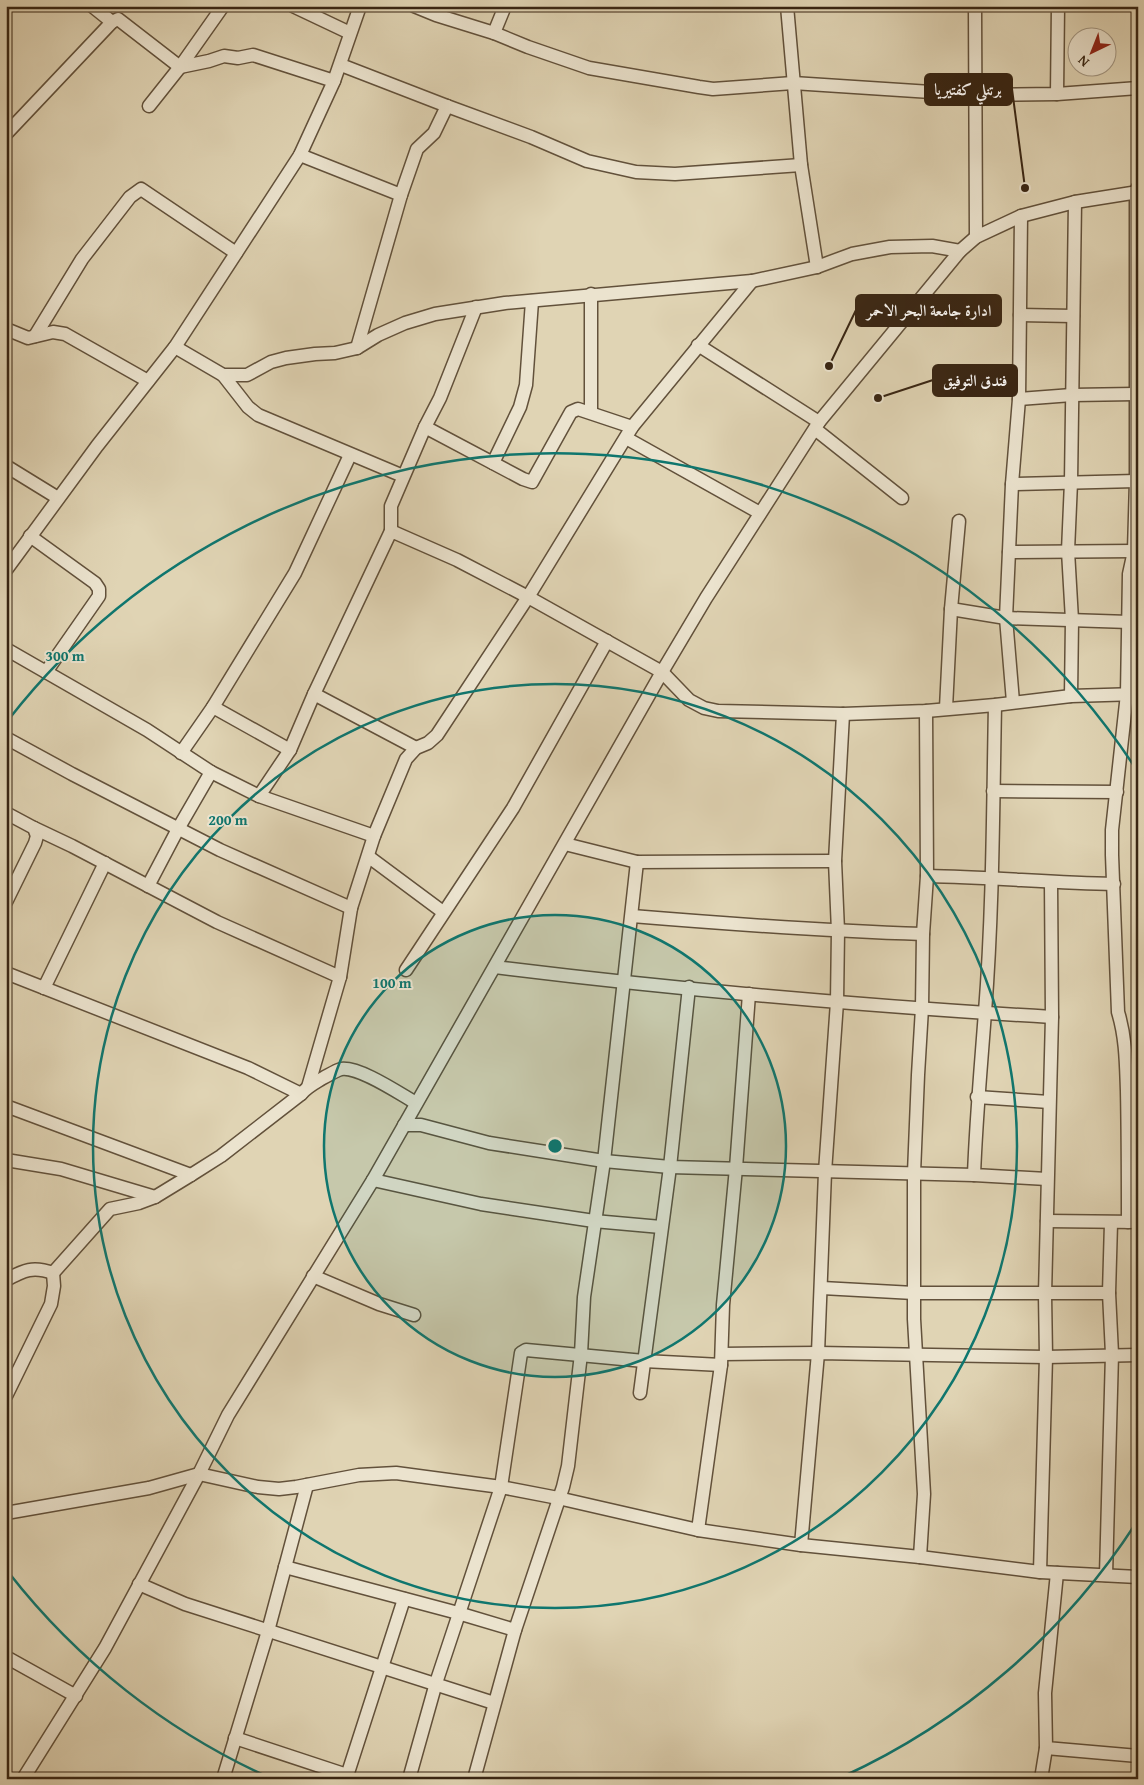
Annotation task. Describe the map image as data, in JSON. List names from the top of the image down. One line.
{"places":["برتنلي كفتيريا","ادارة جامعة البحر الاحمر","فندق التوفيق"],"north":"bottom left","rings":["300 m","200 m","100 m"]}
